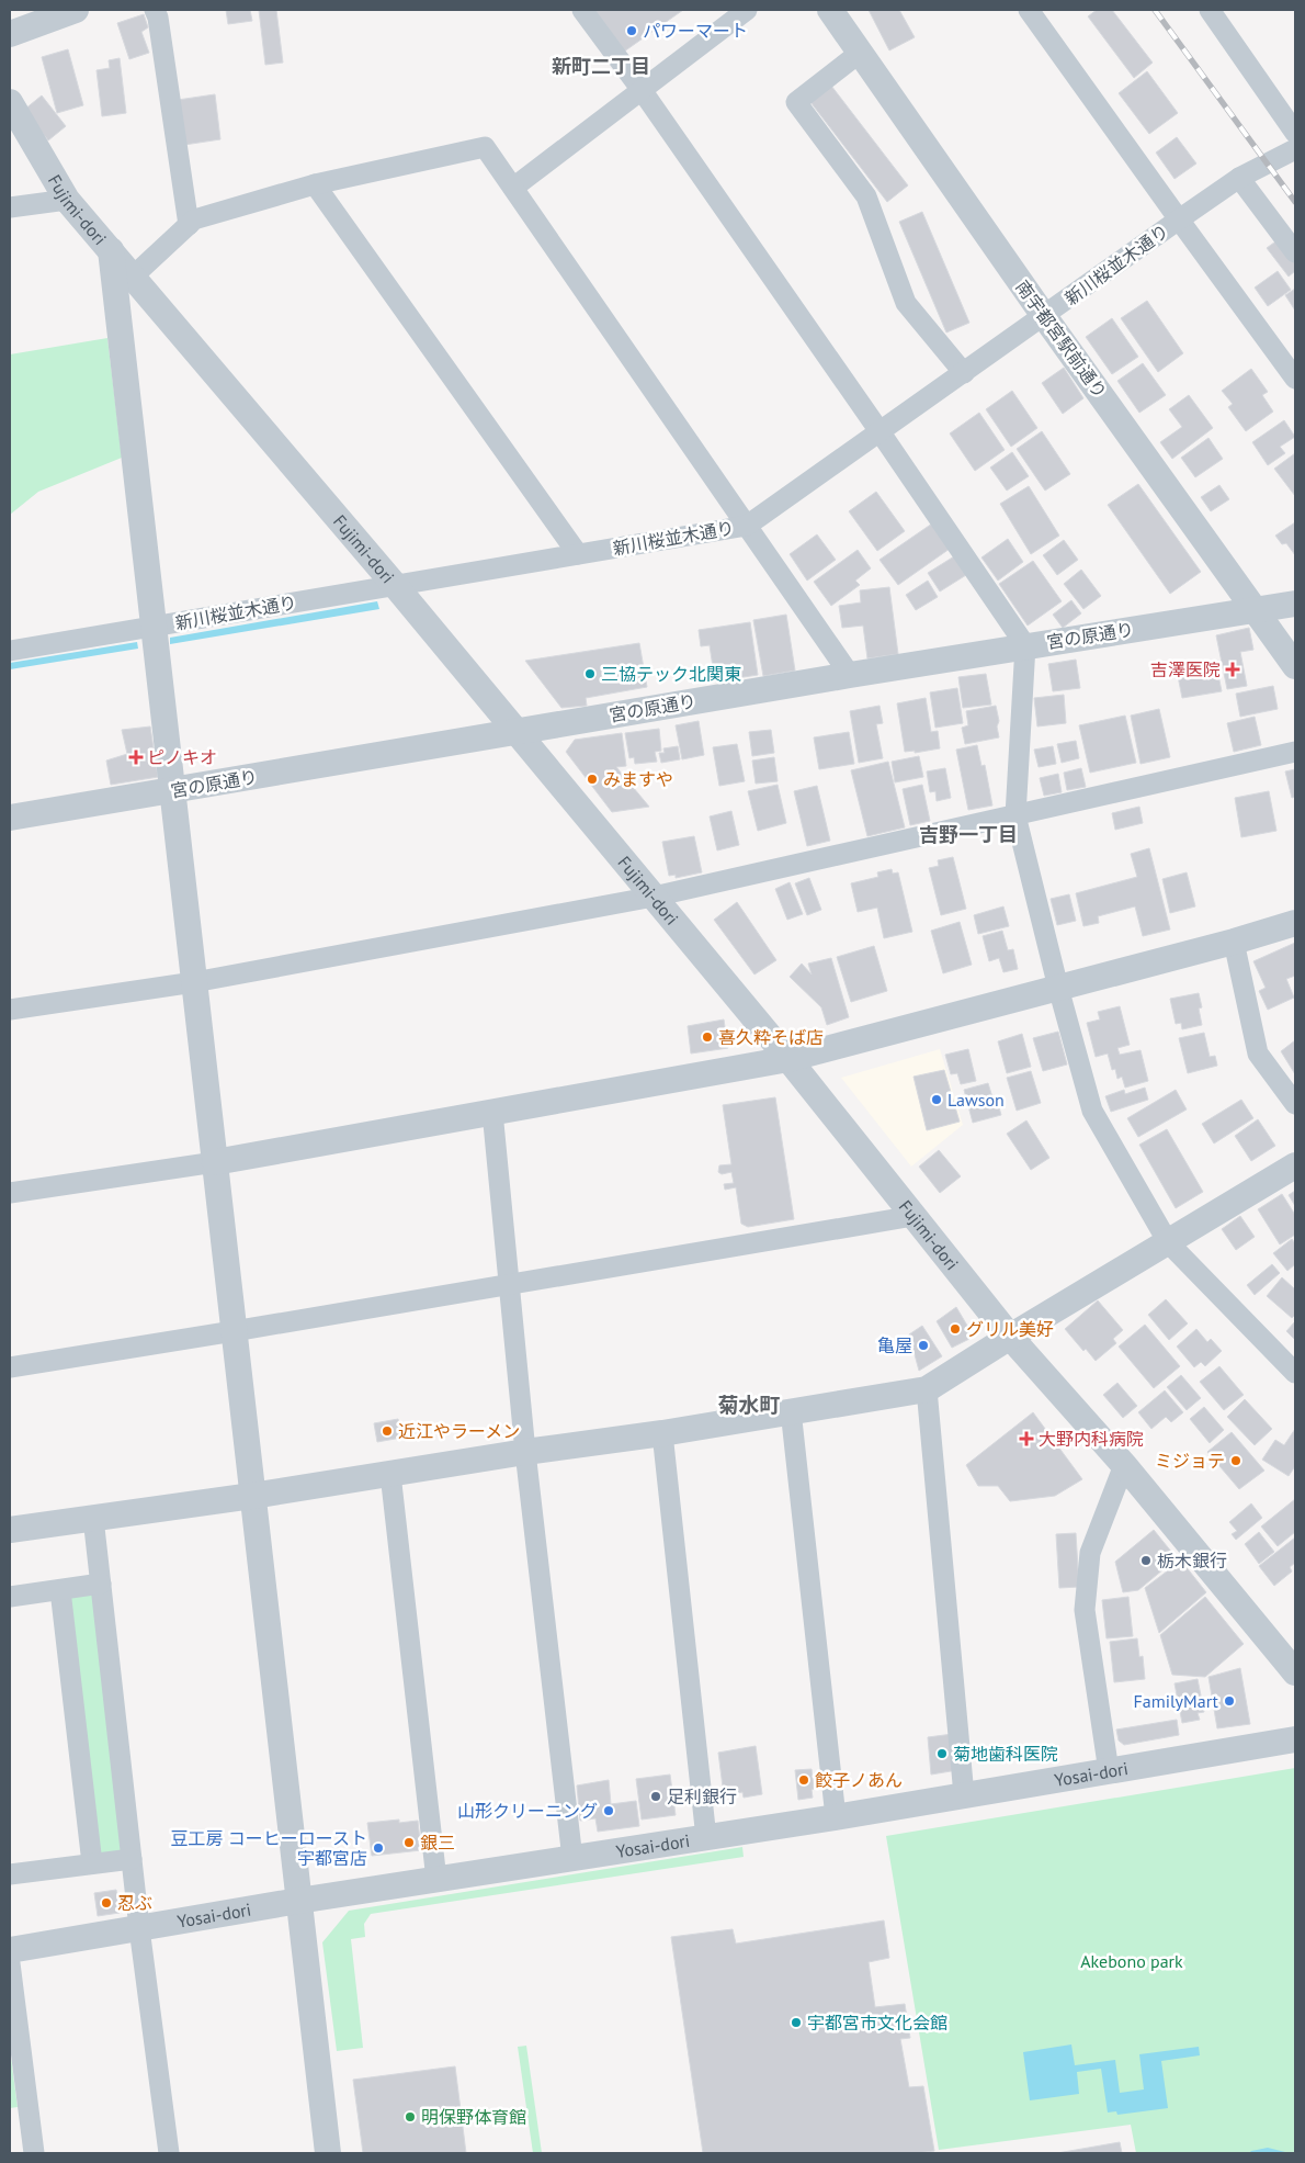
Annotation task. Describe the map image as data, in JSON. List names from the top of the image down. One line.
{"streets":{"street":["Fujimi-dori","新川桜並木通り","南宇都宮駅前通り","宮の原通り","Yosai-dori"]},"crossings":[["Fujimi-dori","新川桜並木通り"],["Fujimi-dori","宮の原通り"],["新川桜並木通り","南宇都宮駅前通り"],["南宇都宮駅前通り","宮の原通り"]],"districts":["新町二丁目","吉野一丁目","菊水町"],"parks":["Akebono park"],"places":{"other":["パワーマート","三協テック北関東","みますや","喜久粋そば店","Lawson","グリル美好","亀屋","近江やラーメン","ミジョテ","栃木銀行","FamilyMart","菊地歯科医院","餃子ノあん","足利銀行","山形クリーニング","銀三","豆工房 コーヒーロースト 宇都宮店","忍ぶ","宇都宮市文化会館","明保野体育館"],"health":["吉澤医院","ピノキオ","大野内科病院"]}}
